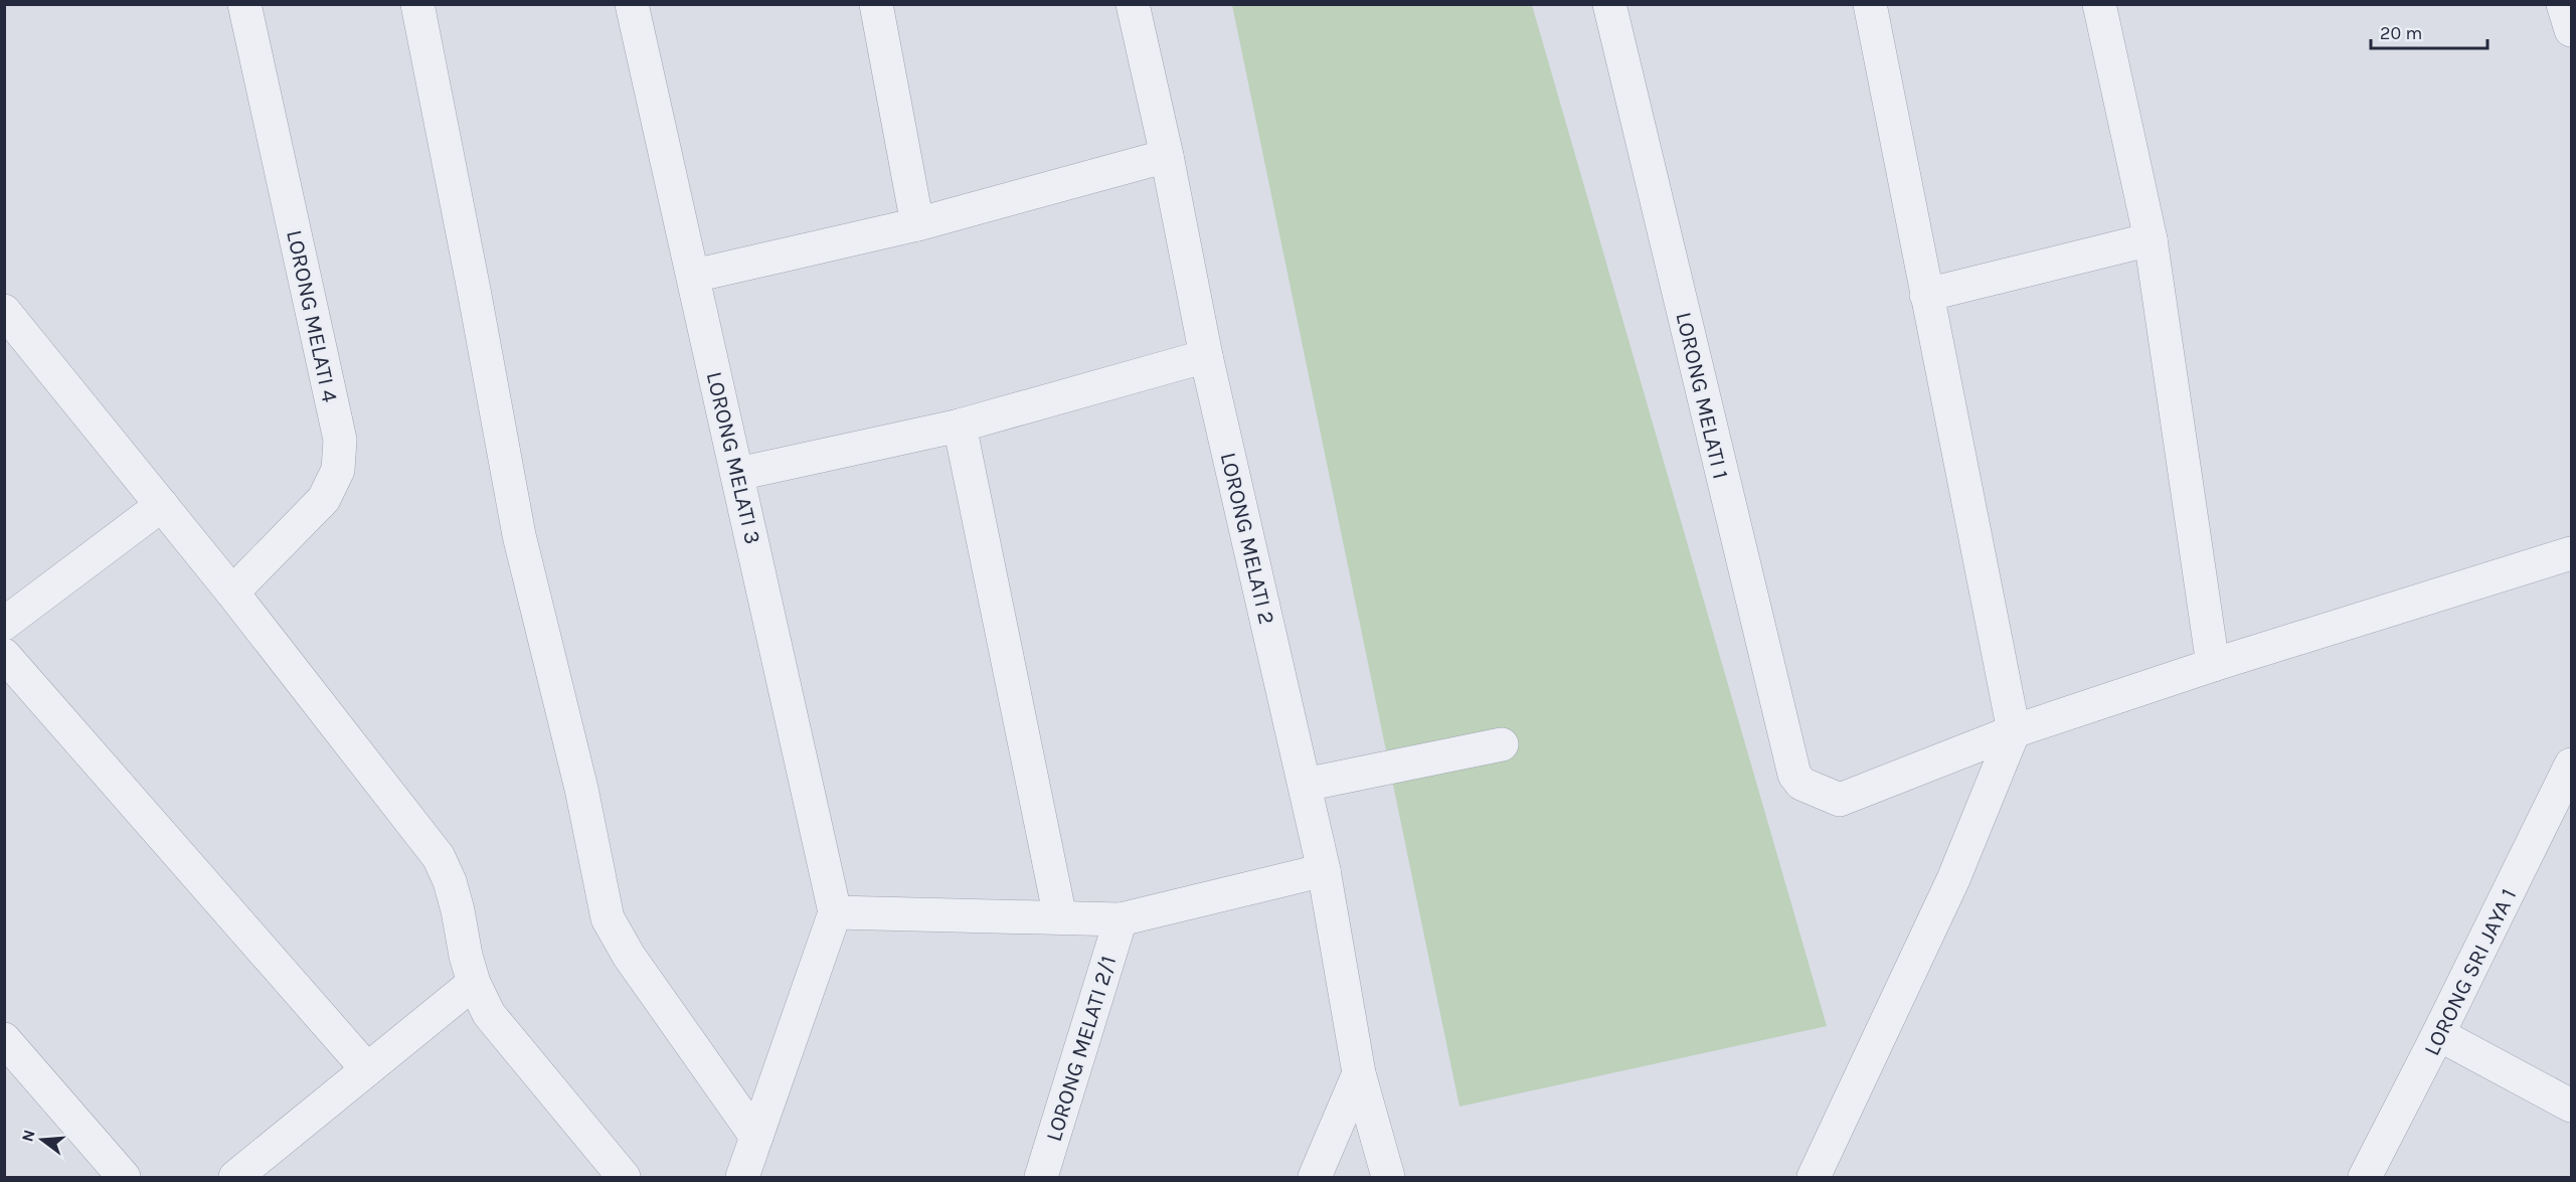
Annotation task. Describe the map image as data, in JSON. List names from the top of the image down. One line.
{"streets":{"street":["LORONG MELATI 4","LORONG MELATI 1","LORONG MELATI 3","LORONG MELATI 2","LORONG SRI JAYA 1","LORONG MELATI 2/1"]},"scale_bar":"20 m","north":"left"}
